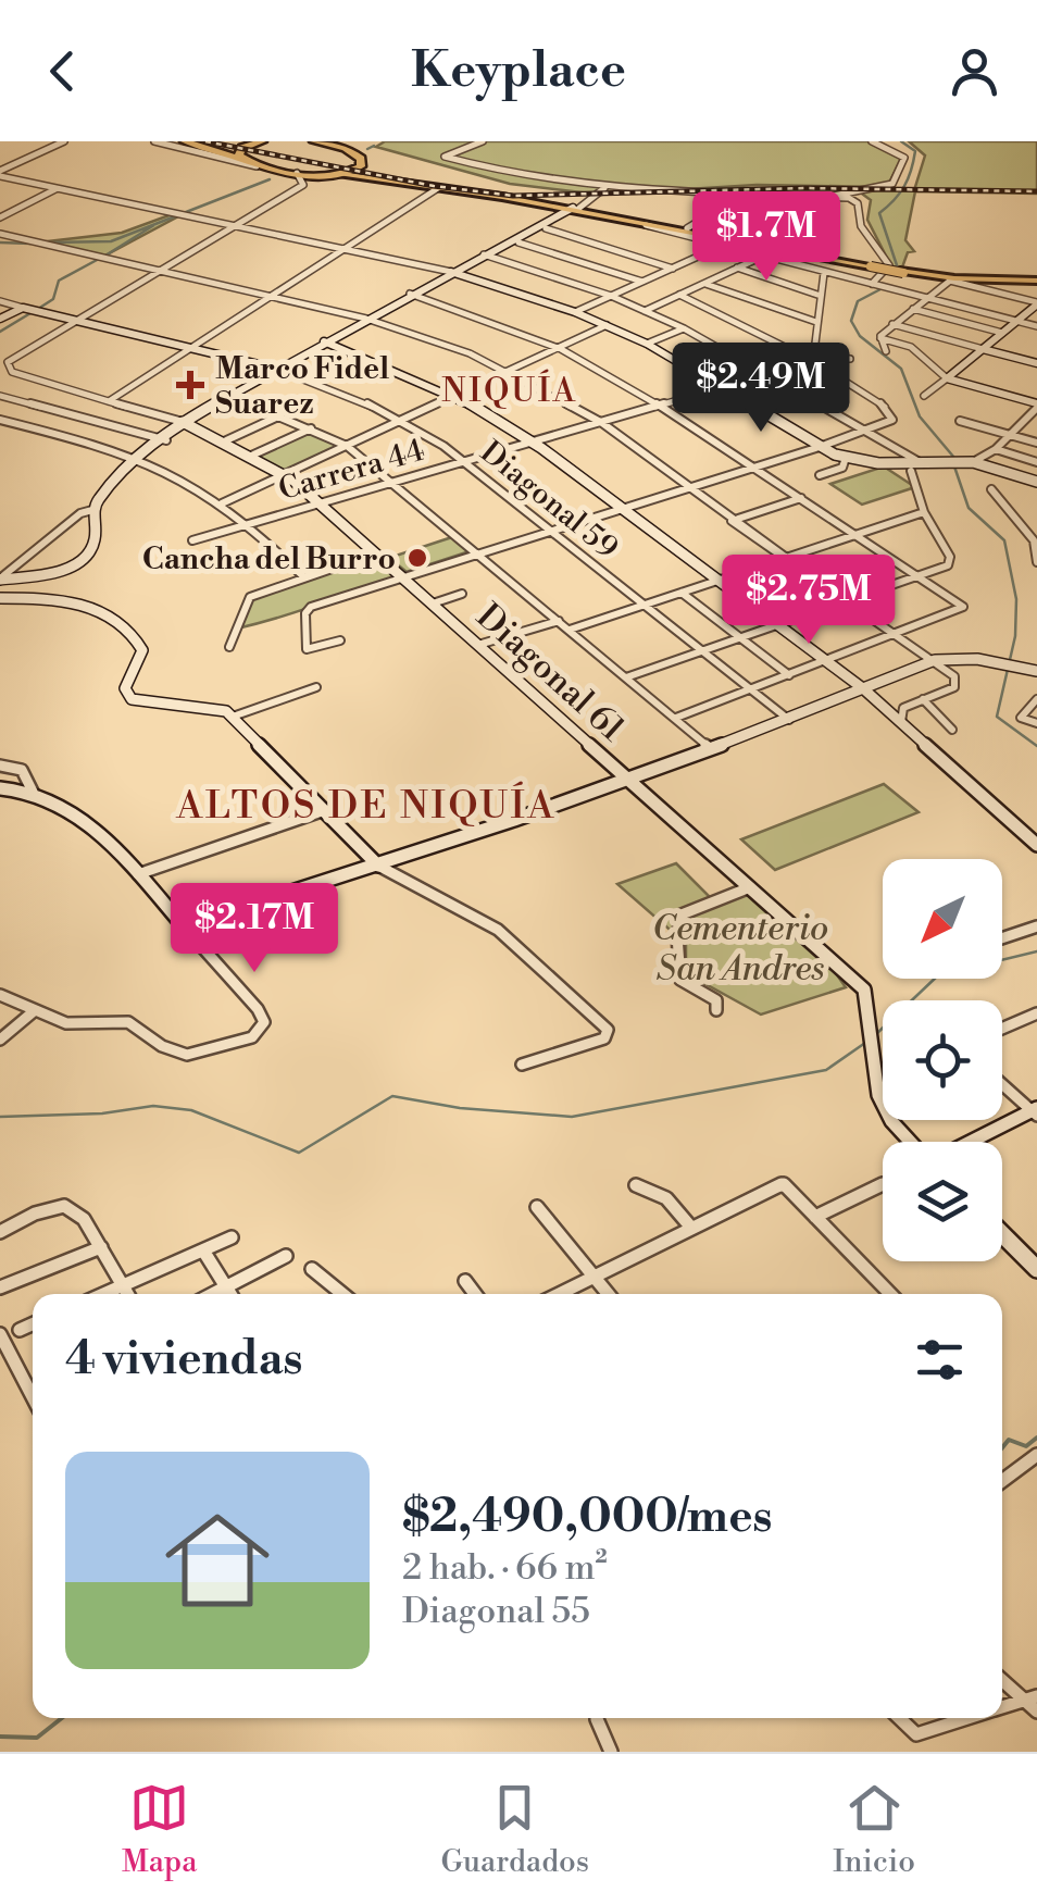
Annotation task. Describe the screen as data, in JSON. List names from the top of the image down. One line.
{"streets":{"street":["Carrera 44","Diagonal 59","Diagonal 61"]},"crossings":[["Carrera 44","Diagonal 59"],["Carrera 44","Diagonal 61"]],"districts":["NIQUÍA","ALTOS DE NIQUÍA"],"parks":["Cementerio San Andres"],"places":{"health":["Marco Fidel Suarez"],"other":["Cancha del Burro"]},"north":"bottom left","page":{"header":"Keyplace","price":["$1.7M","$2.49M","$2.75M","$2.17M"],"heading":"4 viviendas","list":[{"name":"$2,490,000/mes","note":"2 hab. · 66 m² · Diagonal 55"}],"tabs":["Mapa","Guardados","Inicio"]}}
